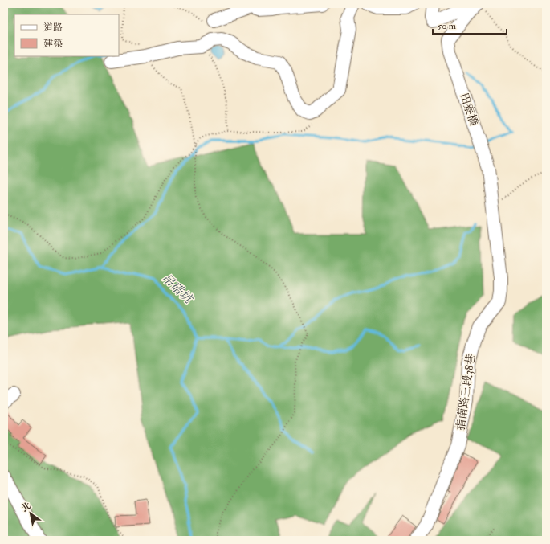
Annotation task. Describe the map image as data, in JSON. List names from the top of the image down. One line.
{"streets":{"street":["田寮橋","指南路三段38巷"]},"crossings":[["田寮橋","指南路三段38巷"]],"water":["吊硞坑"],"legend":["道路","建築"],"scale_bar":"50 m","north":"top left"}
